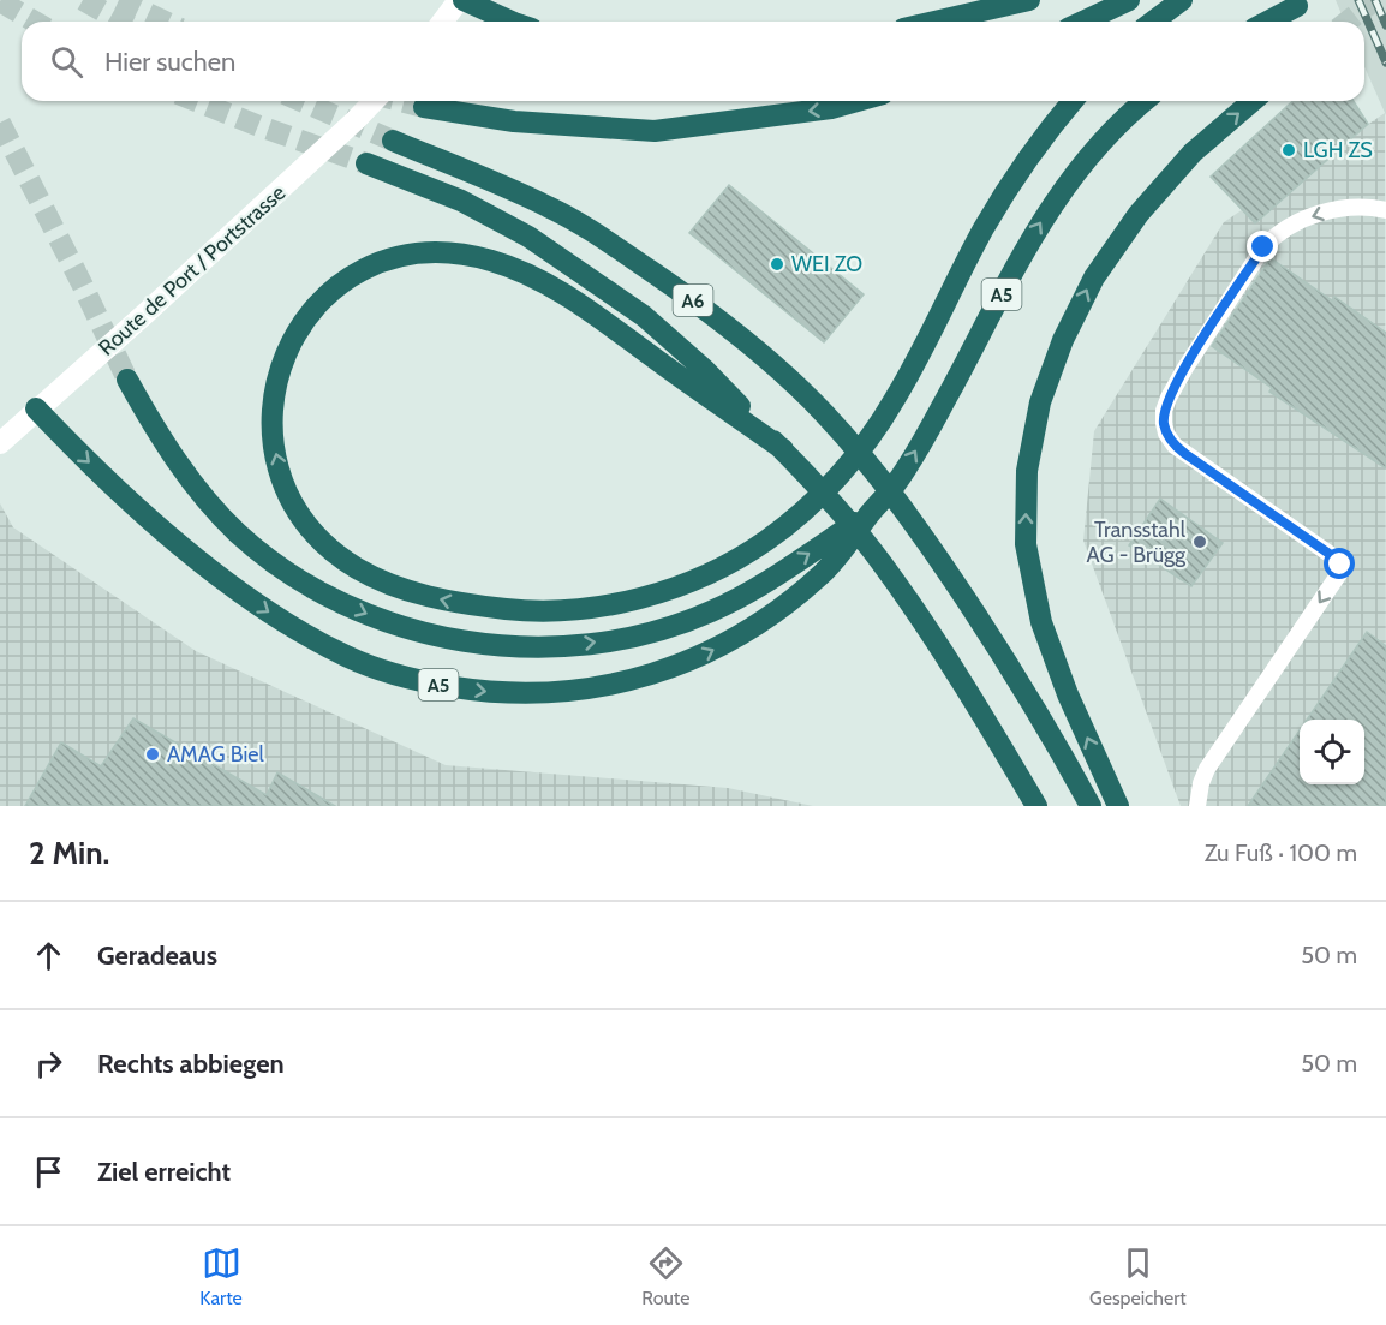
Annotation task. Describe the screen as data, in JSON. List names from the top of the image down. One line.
{"streets":{"highway":["A5","A6"],"main road":["Route de Port / Portstrasse"]},"crossings":[["Route de Port / Portstrasse","A5"],["A5","A6"]],"places":["LGH ZS","WEI ZO","Transstahl AG - Brügg","AMAG Biel"],"page":{"search":"Hier suchen","heading":["2 Min.","Zu Fuß · 100 m"],"list":[["Geradeaus","50 m"],["Rechts abbiegen","50 m"],"Ziel erreicht"],"nav":["Karte","Route","Gespeichert"]}}
